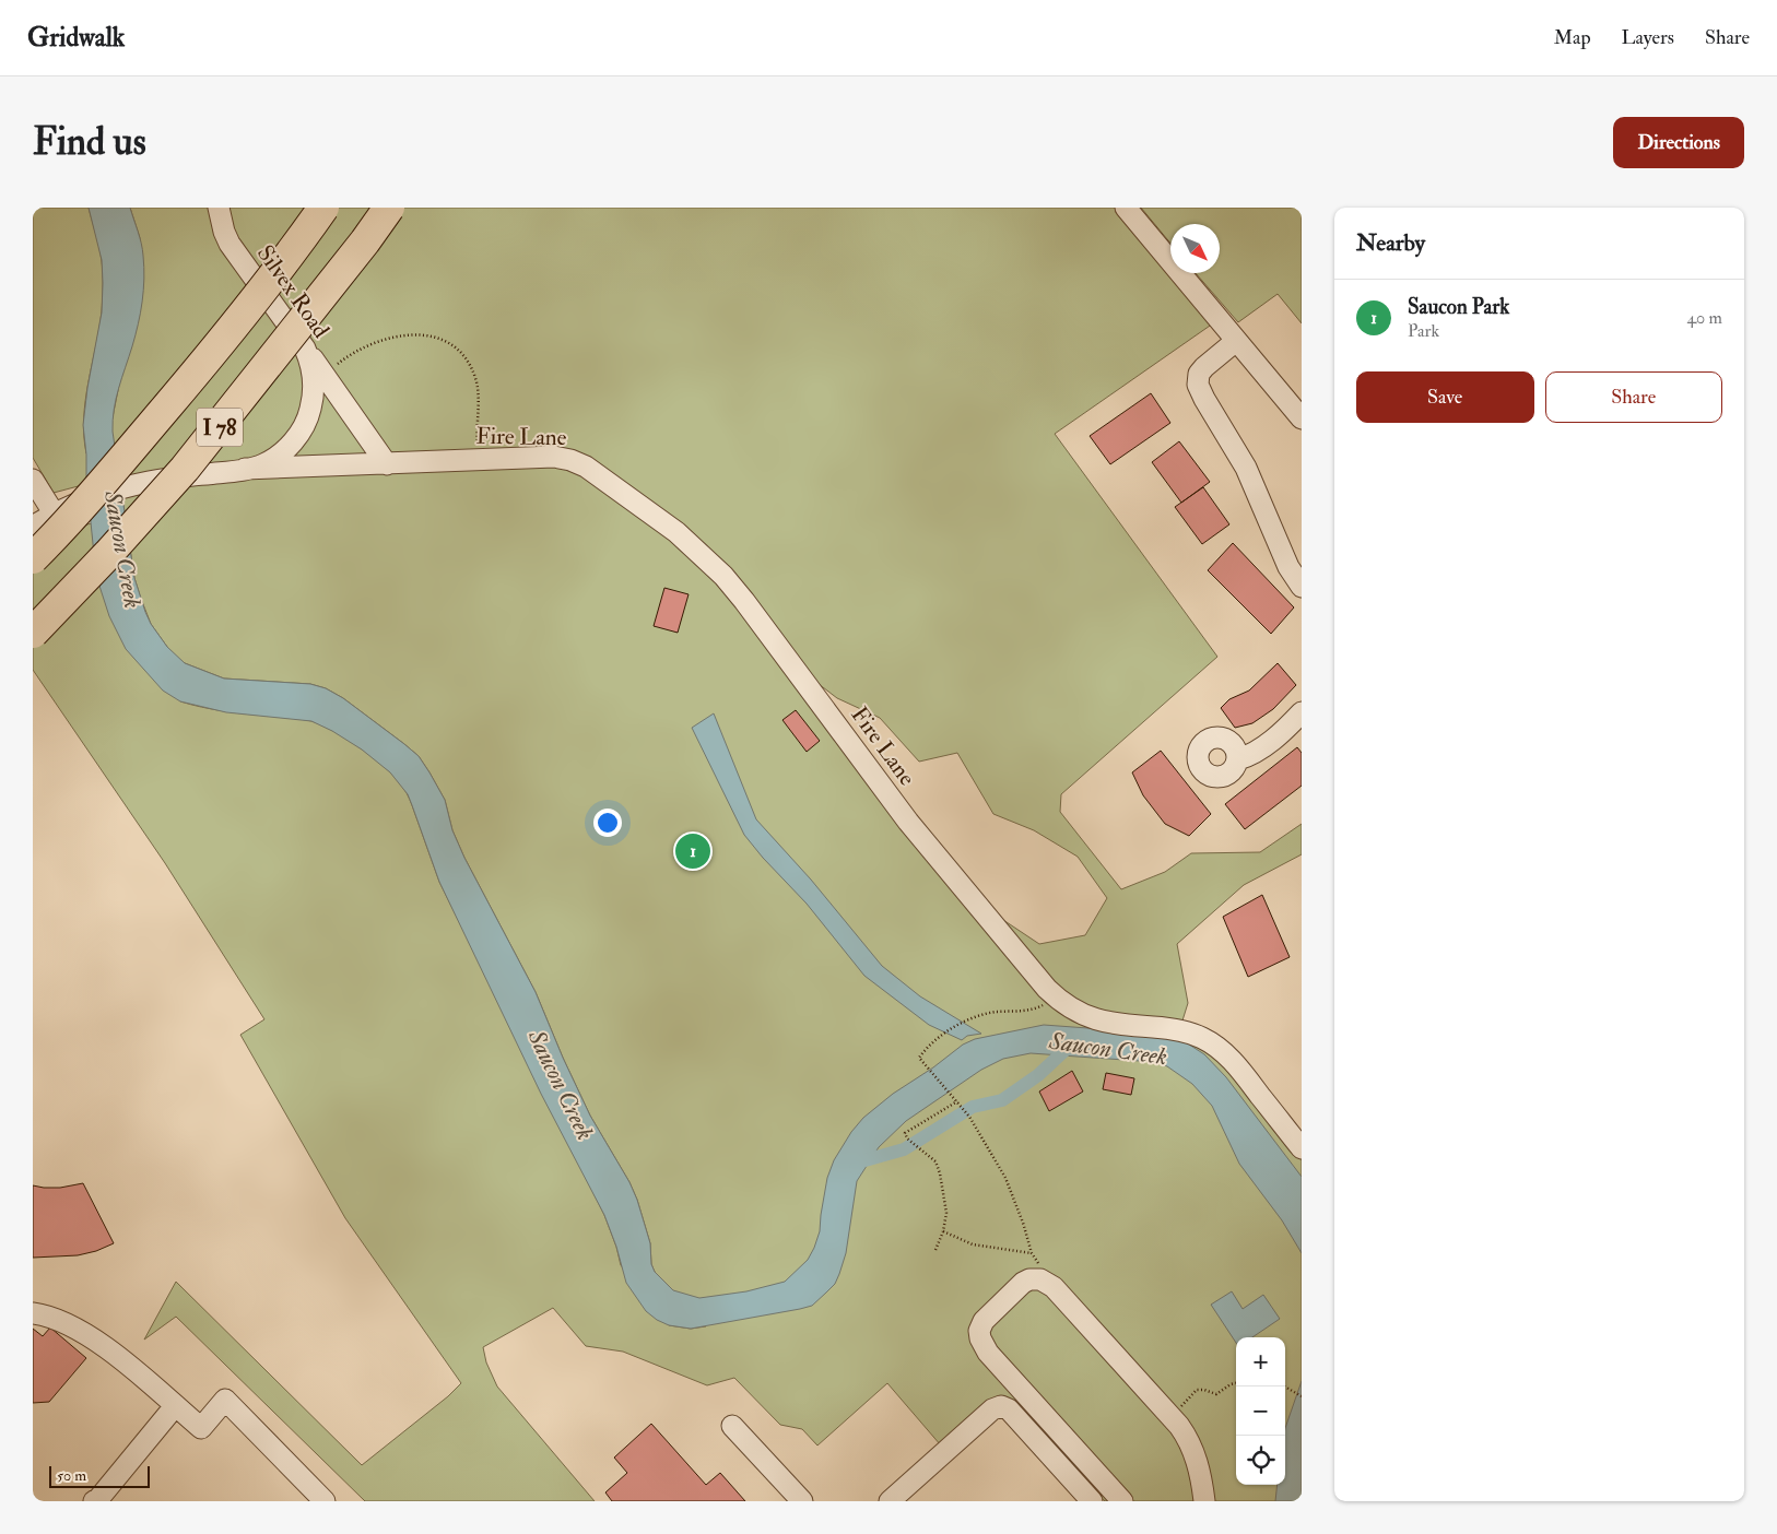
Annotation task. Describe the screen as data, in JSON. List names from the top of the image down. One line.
{"streets":{"highway":["I 78"],"street":["Silvex Road","Fire Lane"]},"crossings":[["Silvex Road","Fire Lane"]],"water":["Saucon Creek"],"scale_bar":"50 m","north":"bottom right","page":{"header":"Gridwalk","nav":["Map","Layers","Share"],"buttons":["Directions",["Save","Share"]],"title":"Find us","heading":"Nearby","list":[{"mark":"1","name":"Saucon Park","note":"Park","value":"40 m"}],"pins":"1","map_buttons":["+","−"],"scale":"50 m"}}
